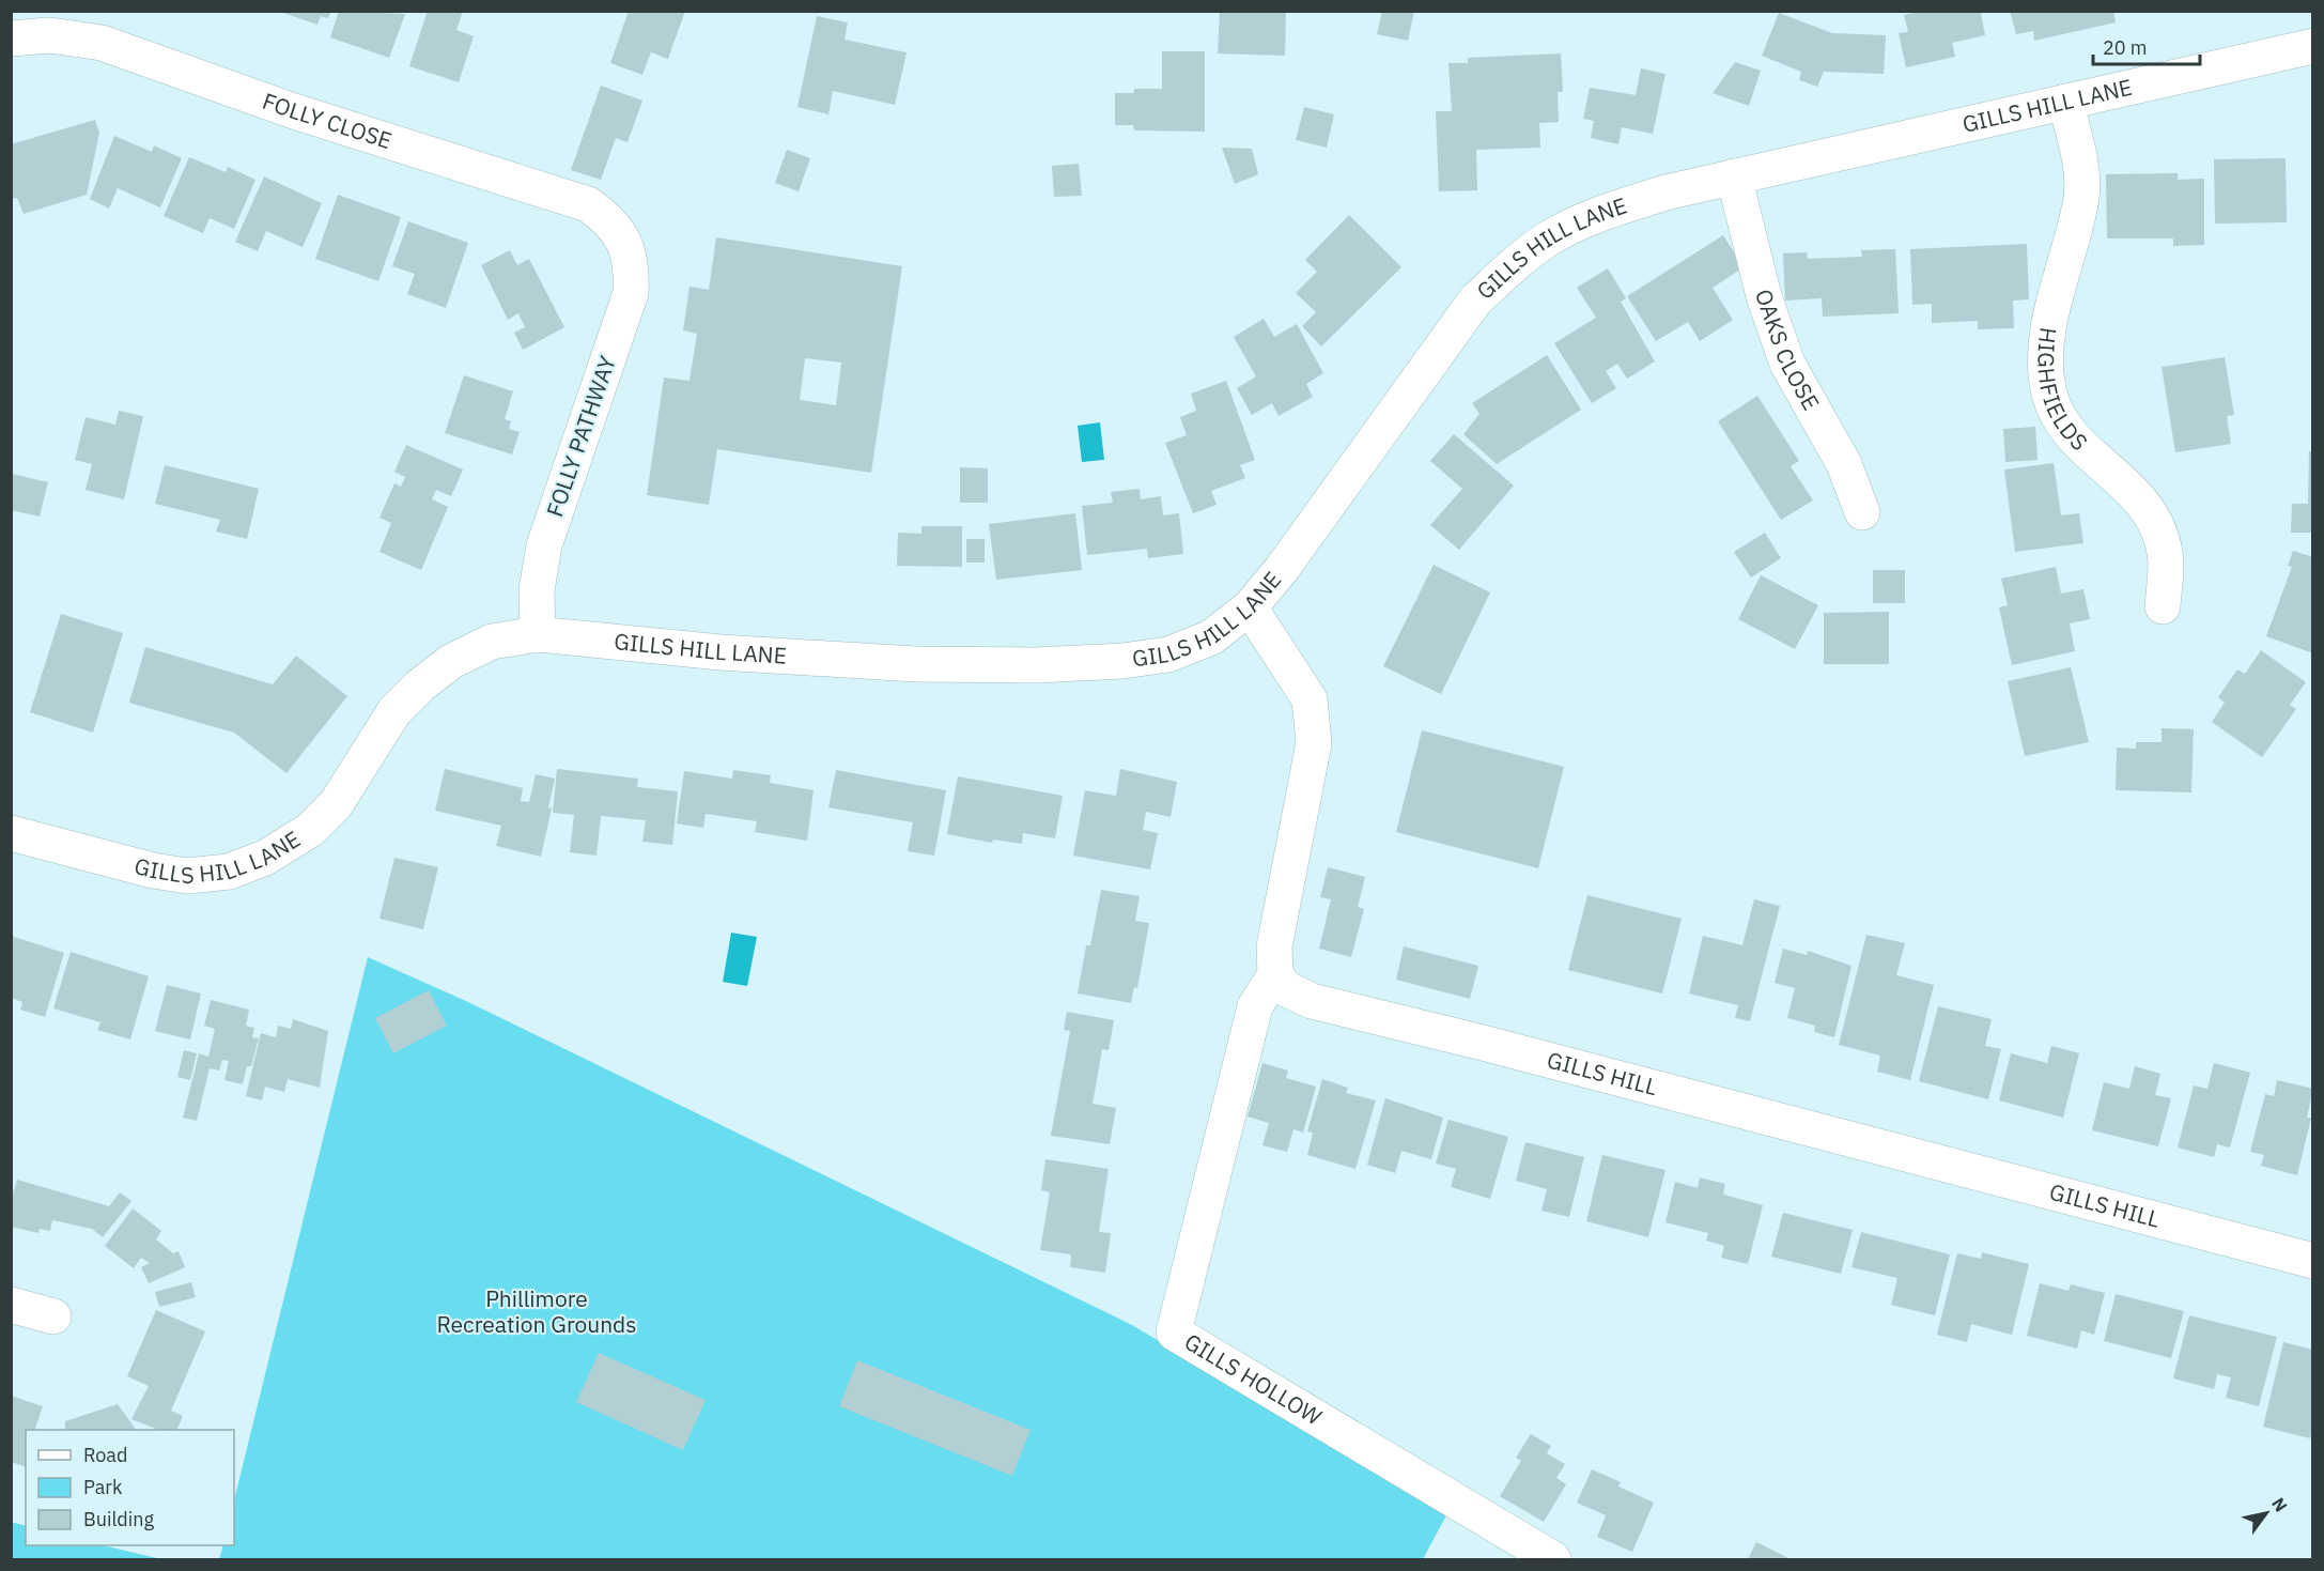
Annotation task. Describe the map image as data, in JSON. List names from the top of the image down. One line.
{"streets":{"street":["GILLS HILL LANE","FOLLY CLOSE","OAKS CLOSE","HIGHFIELDS","FOLLY PATHWAY","GILLS HILL","GILLS HOLLOW"]},"crossings":[["GILLS HILL LANE","OAKS CLOSE"],["GILLS HILL LANE","HIGHFIELDS"],["GILLS HILL LANE","FOLLY PATHWAY"],["FOLLY CLOSE","FOLLY PATHWAY"],["GILLS HILL","GILLS HOLLOW"]],"parks":["Phillimore Recreation Grounds"],"legend":["Road","Park","Building"],"scale_bar":"20 m","north":"top right"}
